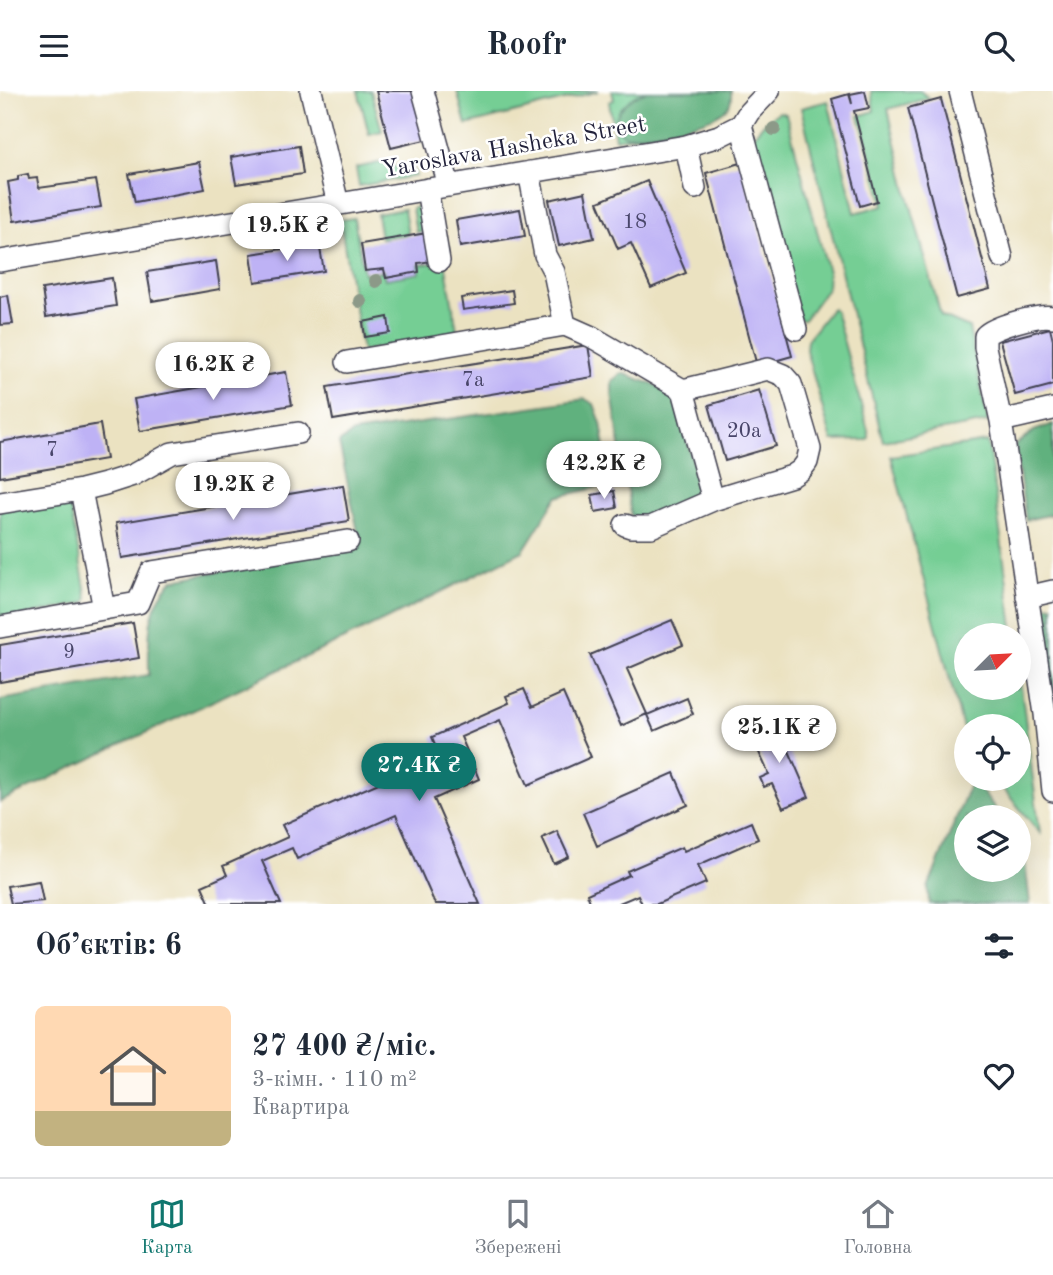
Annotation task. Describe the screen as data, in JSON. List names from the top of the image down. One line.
{"streets":{"street":["Yaroslava Hasheka Street"]},"house_numbers":["18","7а","20а","7","9"],"north":"top right","page":{"header":"Roofr","price":["19.5K ₴","16.2K ₴","42.2K ₴","19.2K ₴","25.1K ₴","27.4K ₴"],"heading":"Об’єктів: 6","list":[{"name":"27 400 ₴/міс.","note":"3-кімн. · 110 m² · Квартира"}],"tabs":["Карта","Збережені","Головна"]}}
